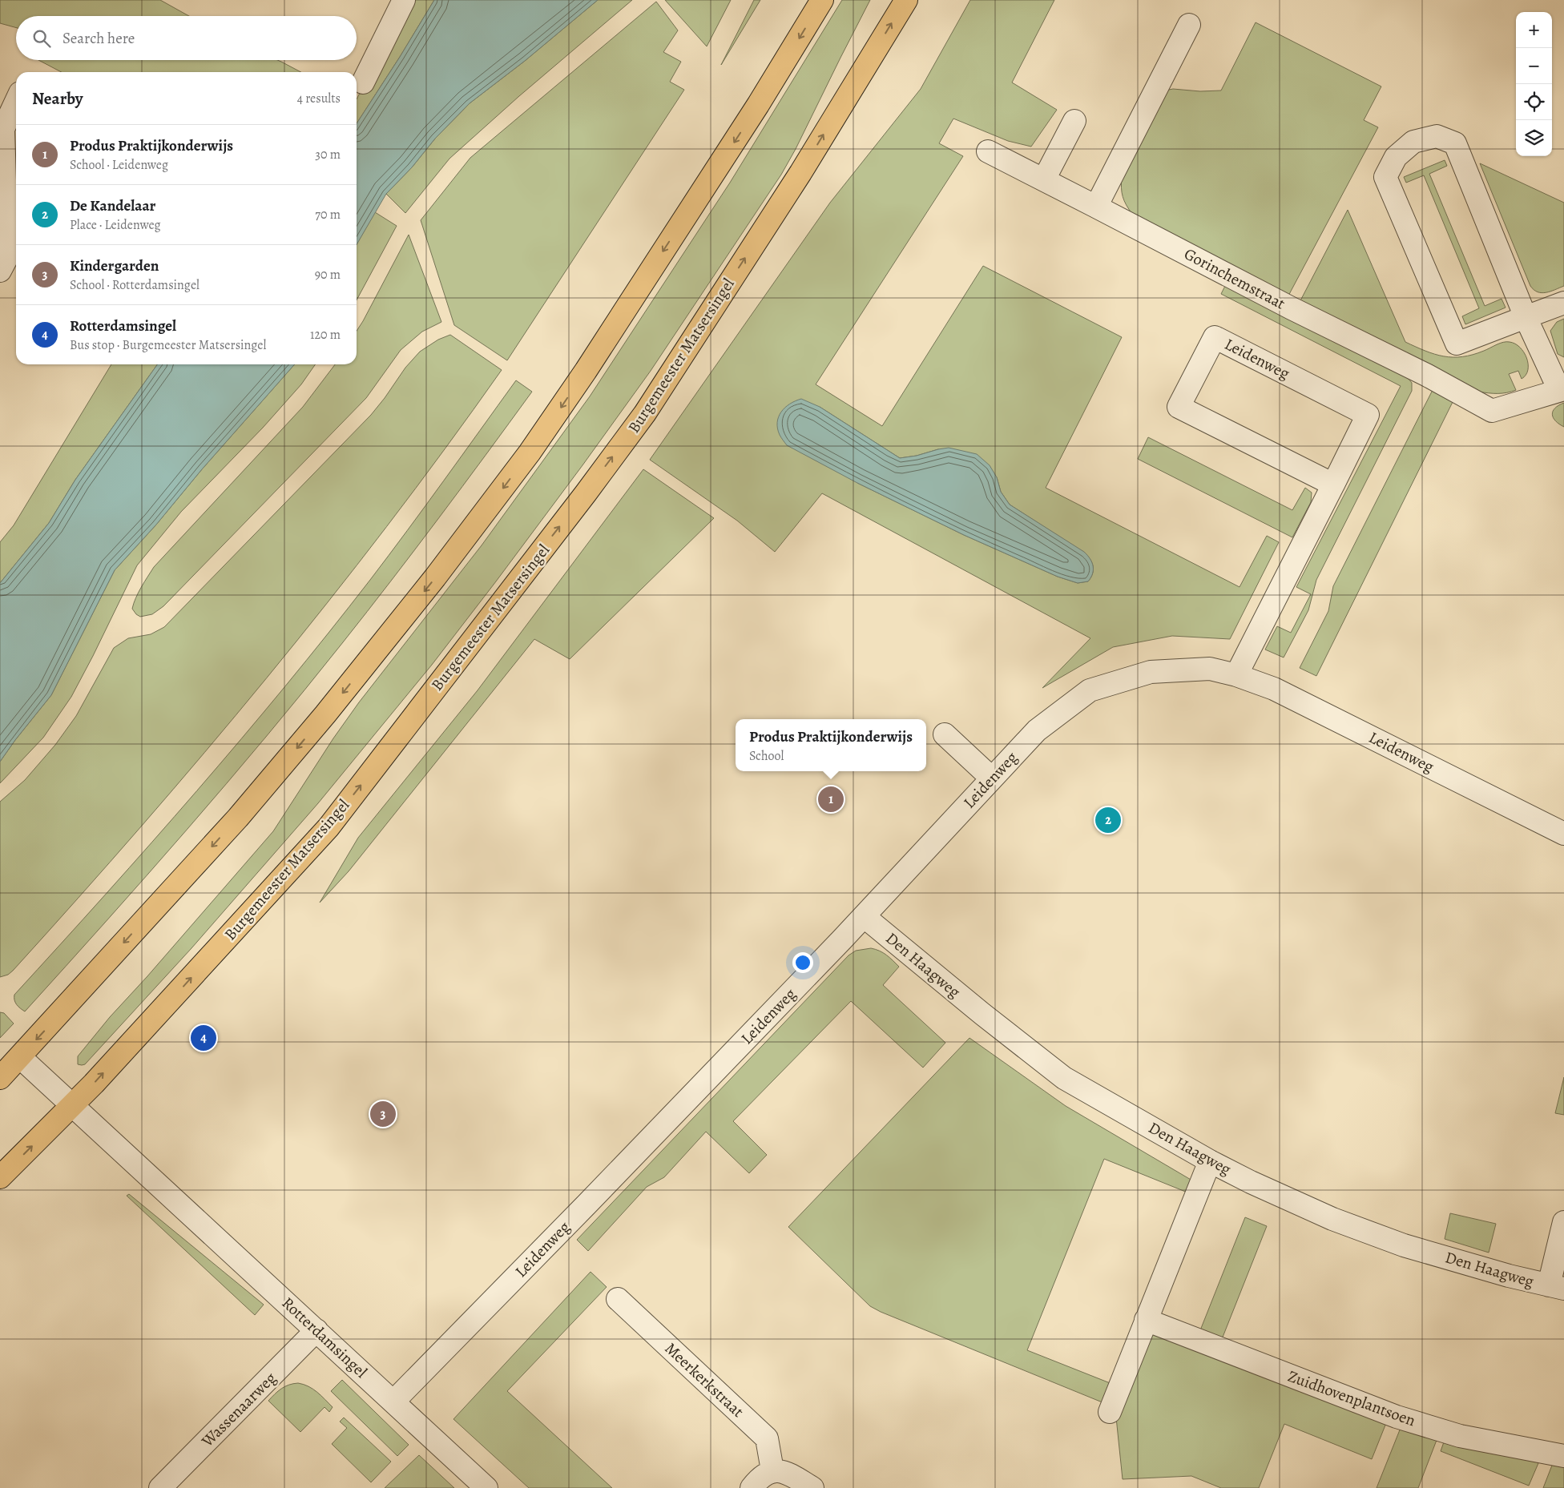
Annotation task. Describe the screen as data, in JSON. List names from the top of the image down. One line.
{"streets":{"main road":["Burgemeester Matsersingel"],"street":["Gorinchemstraat","Leidenweg","Den Haagweg","Rotterdamsingel","Meerkerkstraat","Zuidhovenplantsoen","Wassenaarweg"]},"crossings":[["Burgemeester Matsersingel","Rotterdamsingel"],["Leidenweg","Den Haagweg"],["Leidenweg","Rotterdamsingel"],["Rotterdamsingel","Wassenaarweg"]],"page":{"map_buttons":["+","−"],"search":"Search here","heading":["Nearby","4 results"],"list":[{"mark":"1","name":"Produs Praktijkonderwijs","note":"School · Leidenweg","value":"30 m"},{"mark":"2","name":"De Kandelaar","note":"Place · Leidenweg","value":"70 m"},{"mark":"3","name":"Kindergarden","note":"School · Rotterdamsingel","value":"90 m"},{"mark":"4","name":"Rotterdamsingel","note":"Bus stop · Burgemeester Matsersingel","value":"120 m"}],"popup":["Produs Praktijkonderwijs","School"],"pins":["1","2","4","3"]}}
